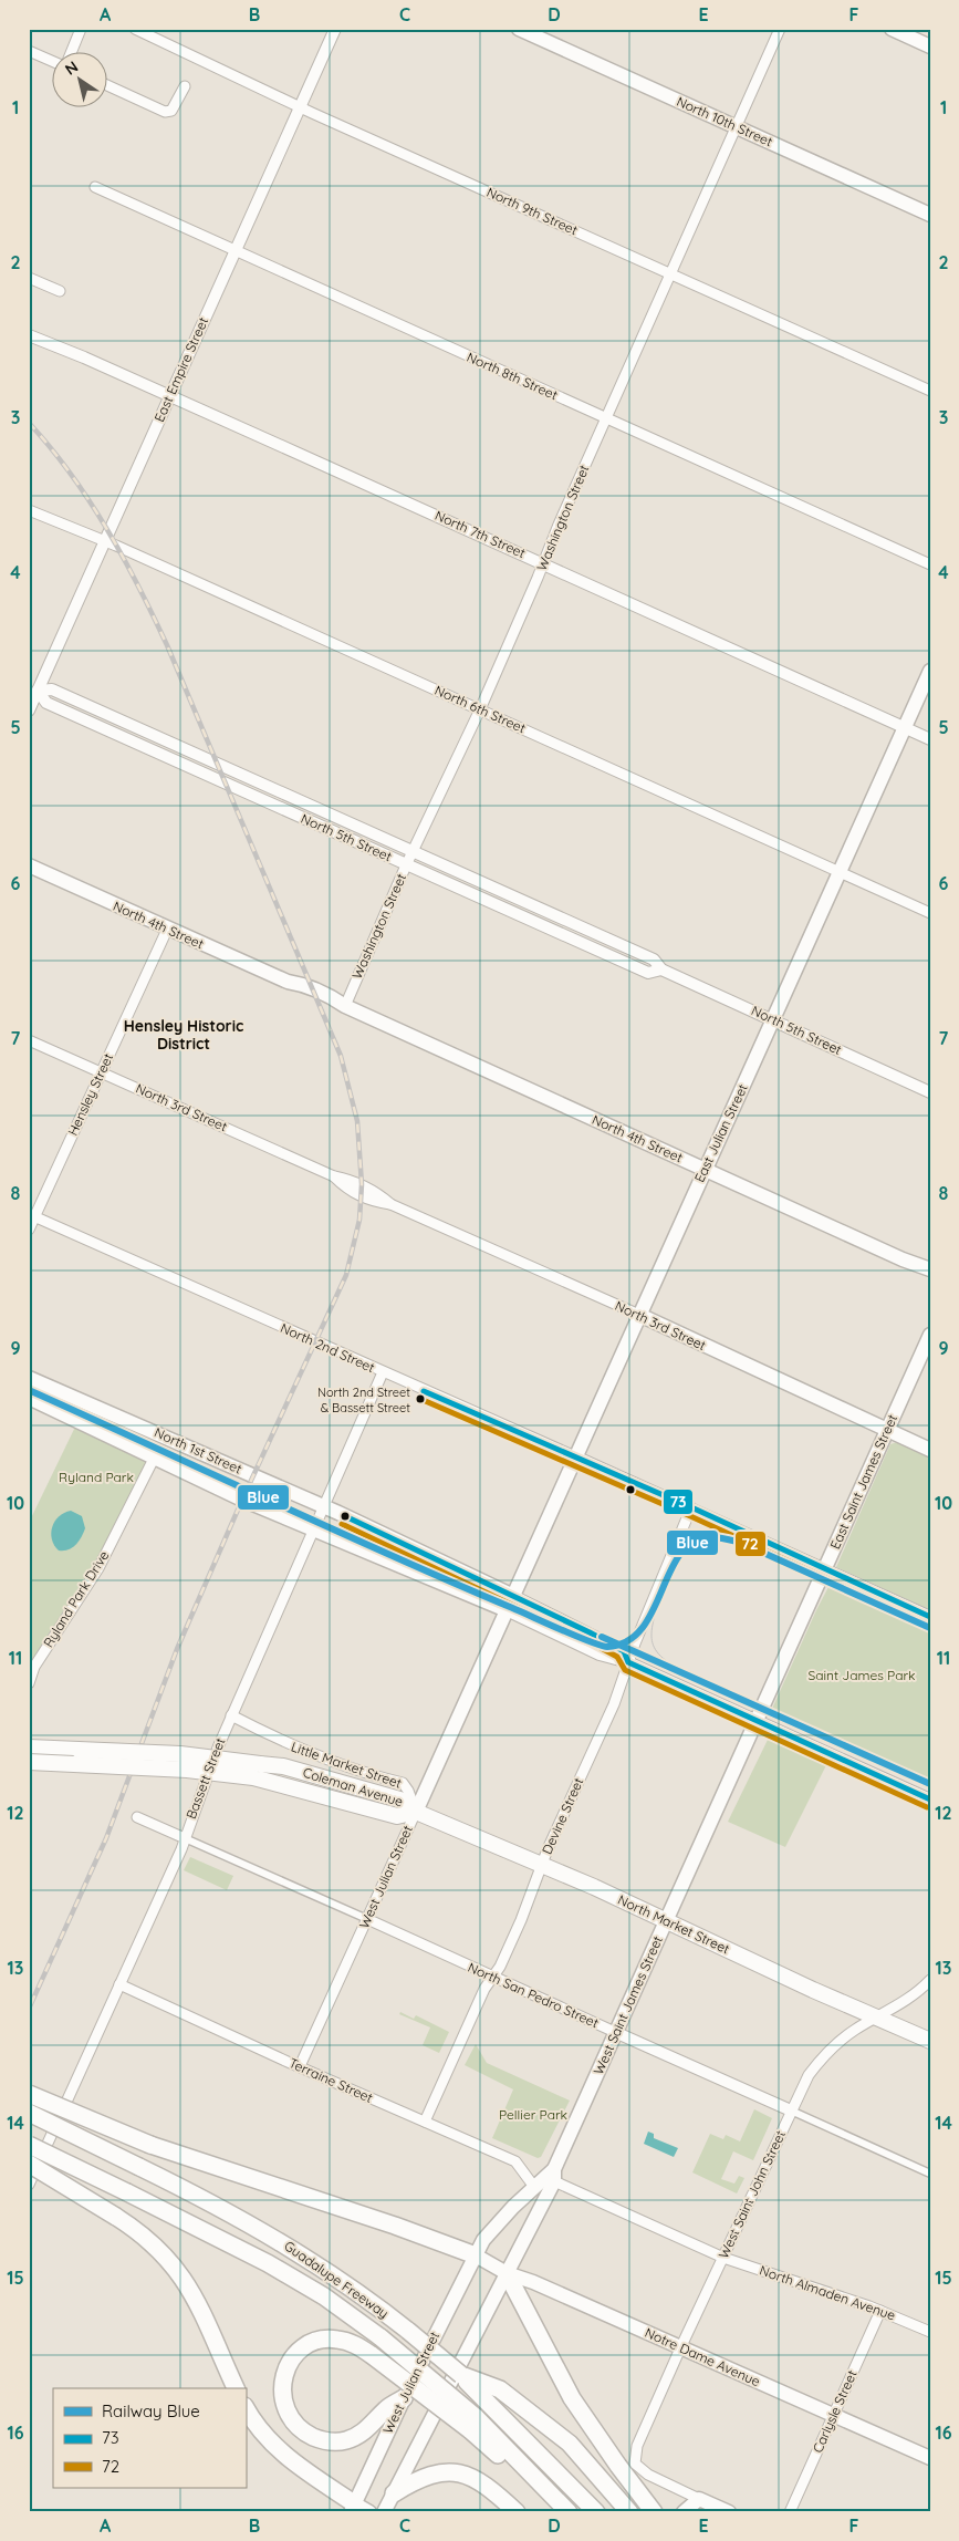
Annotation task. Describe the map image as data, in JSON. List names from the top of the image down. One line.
{"streets":{"highway":["Guadalupe Freeway"],"main road":["North 10th Street","North 4th Street","North 3rd Street","East Julian Street","North 1st Street","East Saint James Street","Coleman Avenue","West Julian Street","North Market Street","West Saint James Street","Notre Dame Avenue"],"street":["North 9th Street","East Empire Street","North 8th Street","Washington Street","North 7th Street","North 6th Street","North 5th Street","Hensley Street","North 2nd Street","Ryland Park Drive","Little Market Street","Bassett Street","Devine Street","North San Pedro Street","Terraine Street","West Saint John Street","North Almaden Avenue","Carlysle Street"]},"crossings":[["North 10th Street","Washington Street"],["North 9th Street","East Empire Street"],["North 9th Street","Washington Street"],["East Empire Street","North 8th Street"],["East Empire Street","North 7th Street"],["East Empire Street","North 6th Street"],["East Empire Street","North 5th Street"],["North 8th Street","Washington Street"],["Washington Street","North 7th Street"],["Washington Street","North 6th Street"],["Washington Street","North 5th Street"],["Washington Street","North 4th Street"],["North 7th Street","East Julian Street"],["North 6th Street","East Julian Street"],["North 5th Street","East Julian Street"],["North 4th Street","Hensley Street"],["North 4th Street","East Julian Street"],["Hensley Street","North 3rd Street"],["Hensley Street","North 2nd Street"],["North 3rd Street","East Julian Street"],["North 3rd Street","East Saint James Street"],["East Julian Street","North 2nd Street"],["East Julian Street","North 1st Street"],["East Julian Street","West Julian Street"],["North 2nd Street","East Saint James Street"],["North 2nd Street","Bassett Street"],["North 2nd Street","Devine Street"],["North 1st Street","East Saint James Street"],["North 1st Street","Ryland Park Drive"],["North 1st Street","Bassett Street"],["North 1st Street","Devine Street"],["North 1st Street","West Julian Street"],["North 1st Street","West Saint James Street"],["East Saint James Street","West Saint James Street"],["Little Market Street","Bassett Street"],["Little Market Street","Coleman Avenue"],["Little Market Street","West Julian Street"],["Little Market Street","North Market Street"],["Bassett Street","North San Pedro Street"],["Bassett Street","Terraine Street"],["Coleman Avenue","West Julian Street"],["Coleman Avenue","North Market Street"],["Devine Street","North Market Street"],["Devine Street","North San Pedro Street"],["Devine Street","Terraine Street"],["West Julian Street","North Market Street"],["West Julian Street","North San Pedro Street"],["West Julian Street","West Saint James Street"],["West Julian Street","Terraine Street"],["West Julian Street","Notre Dame Avenue"],["North Market Street","West Saint James Street"],["North Market Street","West Saint John Street"],["North San Pedro Street","West Saint James Street"],["North San Pedro Street","West Saint John Street"],["West Saint James Street","Terraine Street"],["West Saint James Street","Notre Dame Avenue"],["West Saint John Street","North Almaden Avenue"],["West Saint John Street","Notre Dame Avenue"],["North Almaden Avenue","Carlysle Street"],["Notre Dame Avenue","Carlysle Street"]],"districts":["Hensley Historic District"],"parks":["Ryland Park","Saint James Park","Pellier Park"],"places":["North 2nd Street & Bassett Street"],"lines":["rail line Blue","transit line 73","transit line 72"],"legend":["Railway Blue","73","72"],"north":"top left","grid":{"columns":["A","B","C","D","E","F"],"rows":["1","2","3","4","5","6","7","8","9","10","11","12","13","14","15","16"]}}
